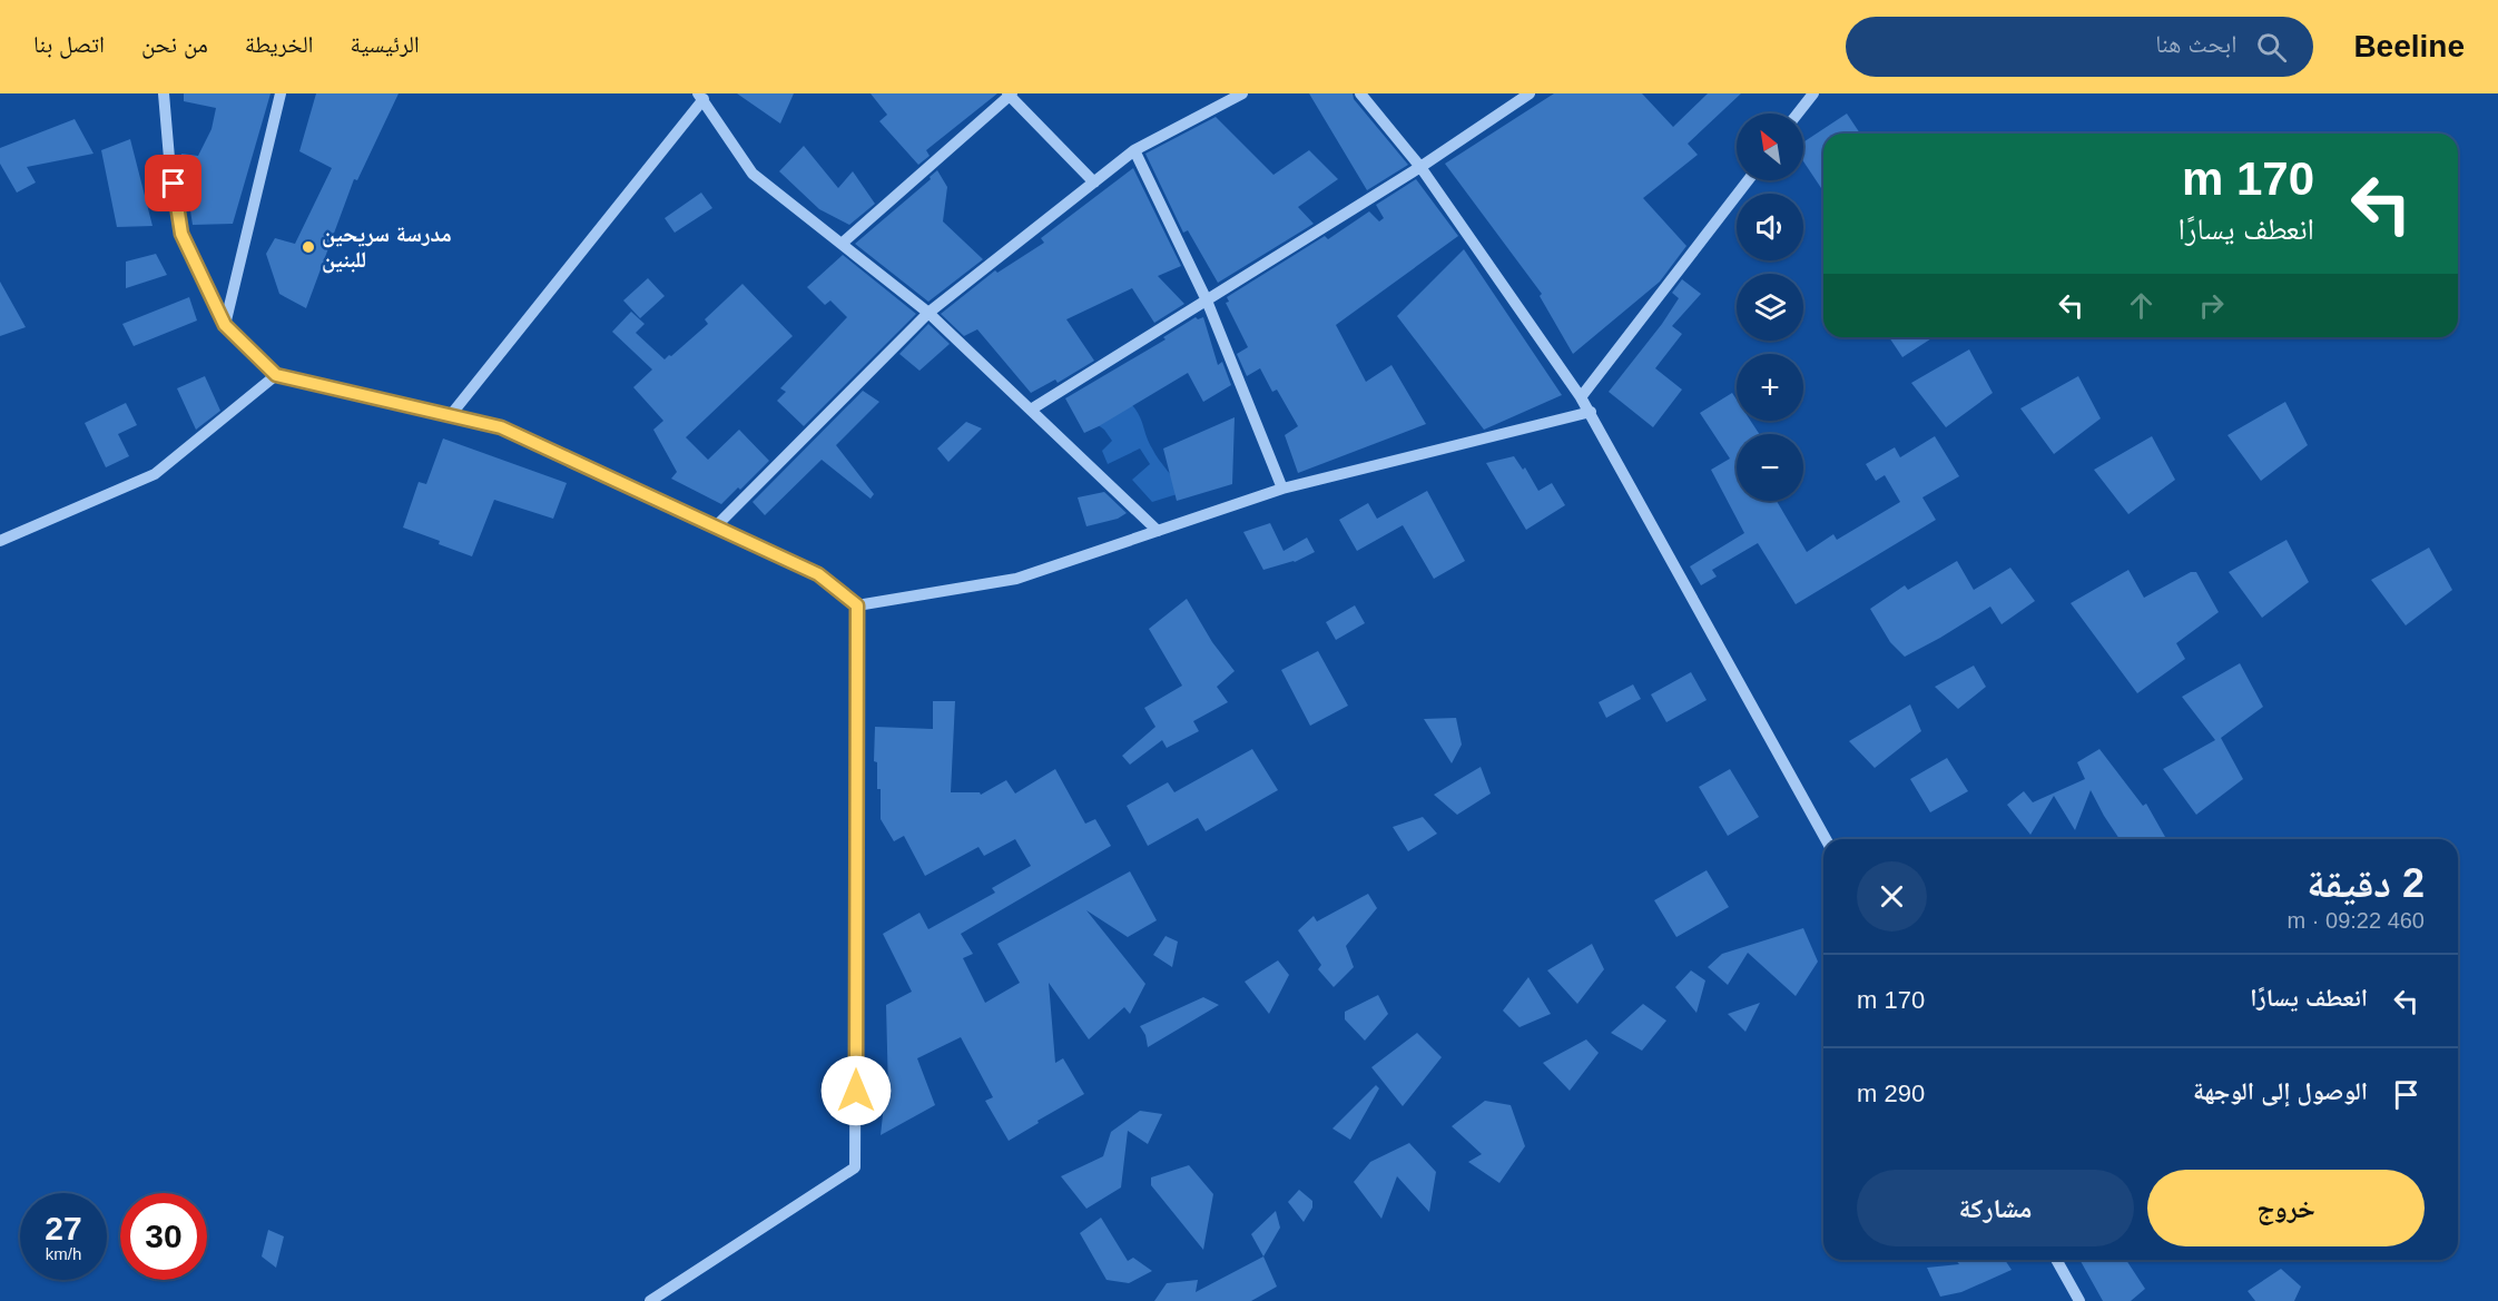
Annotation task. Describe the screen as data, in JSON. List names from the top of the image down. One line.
{"places":["مدرسة سريحين للبنين"],"north":"top left","page":{"header":"Beeline","search":"ابحث هنا","nav":["الرئيسية","الخريطة","من نحن","اتصل بنا"],"map_buttons":["+","−"],"turn":["170 m","انعطف يسارًا"],"heading":["2 دقيقة","460 m · 09:22"],"list":[{"name":"انعطف يسارًا","value":"170 m"},{"name":"الوصول إلى الوجهة","value":"290 m"}],"buttons":["خروج","مشاركة"],"speed":"27 km/h","limit":"30"}}
